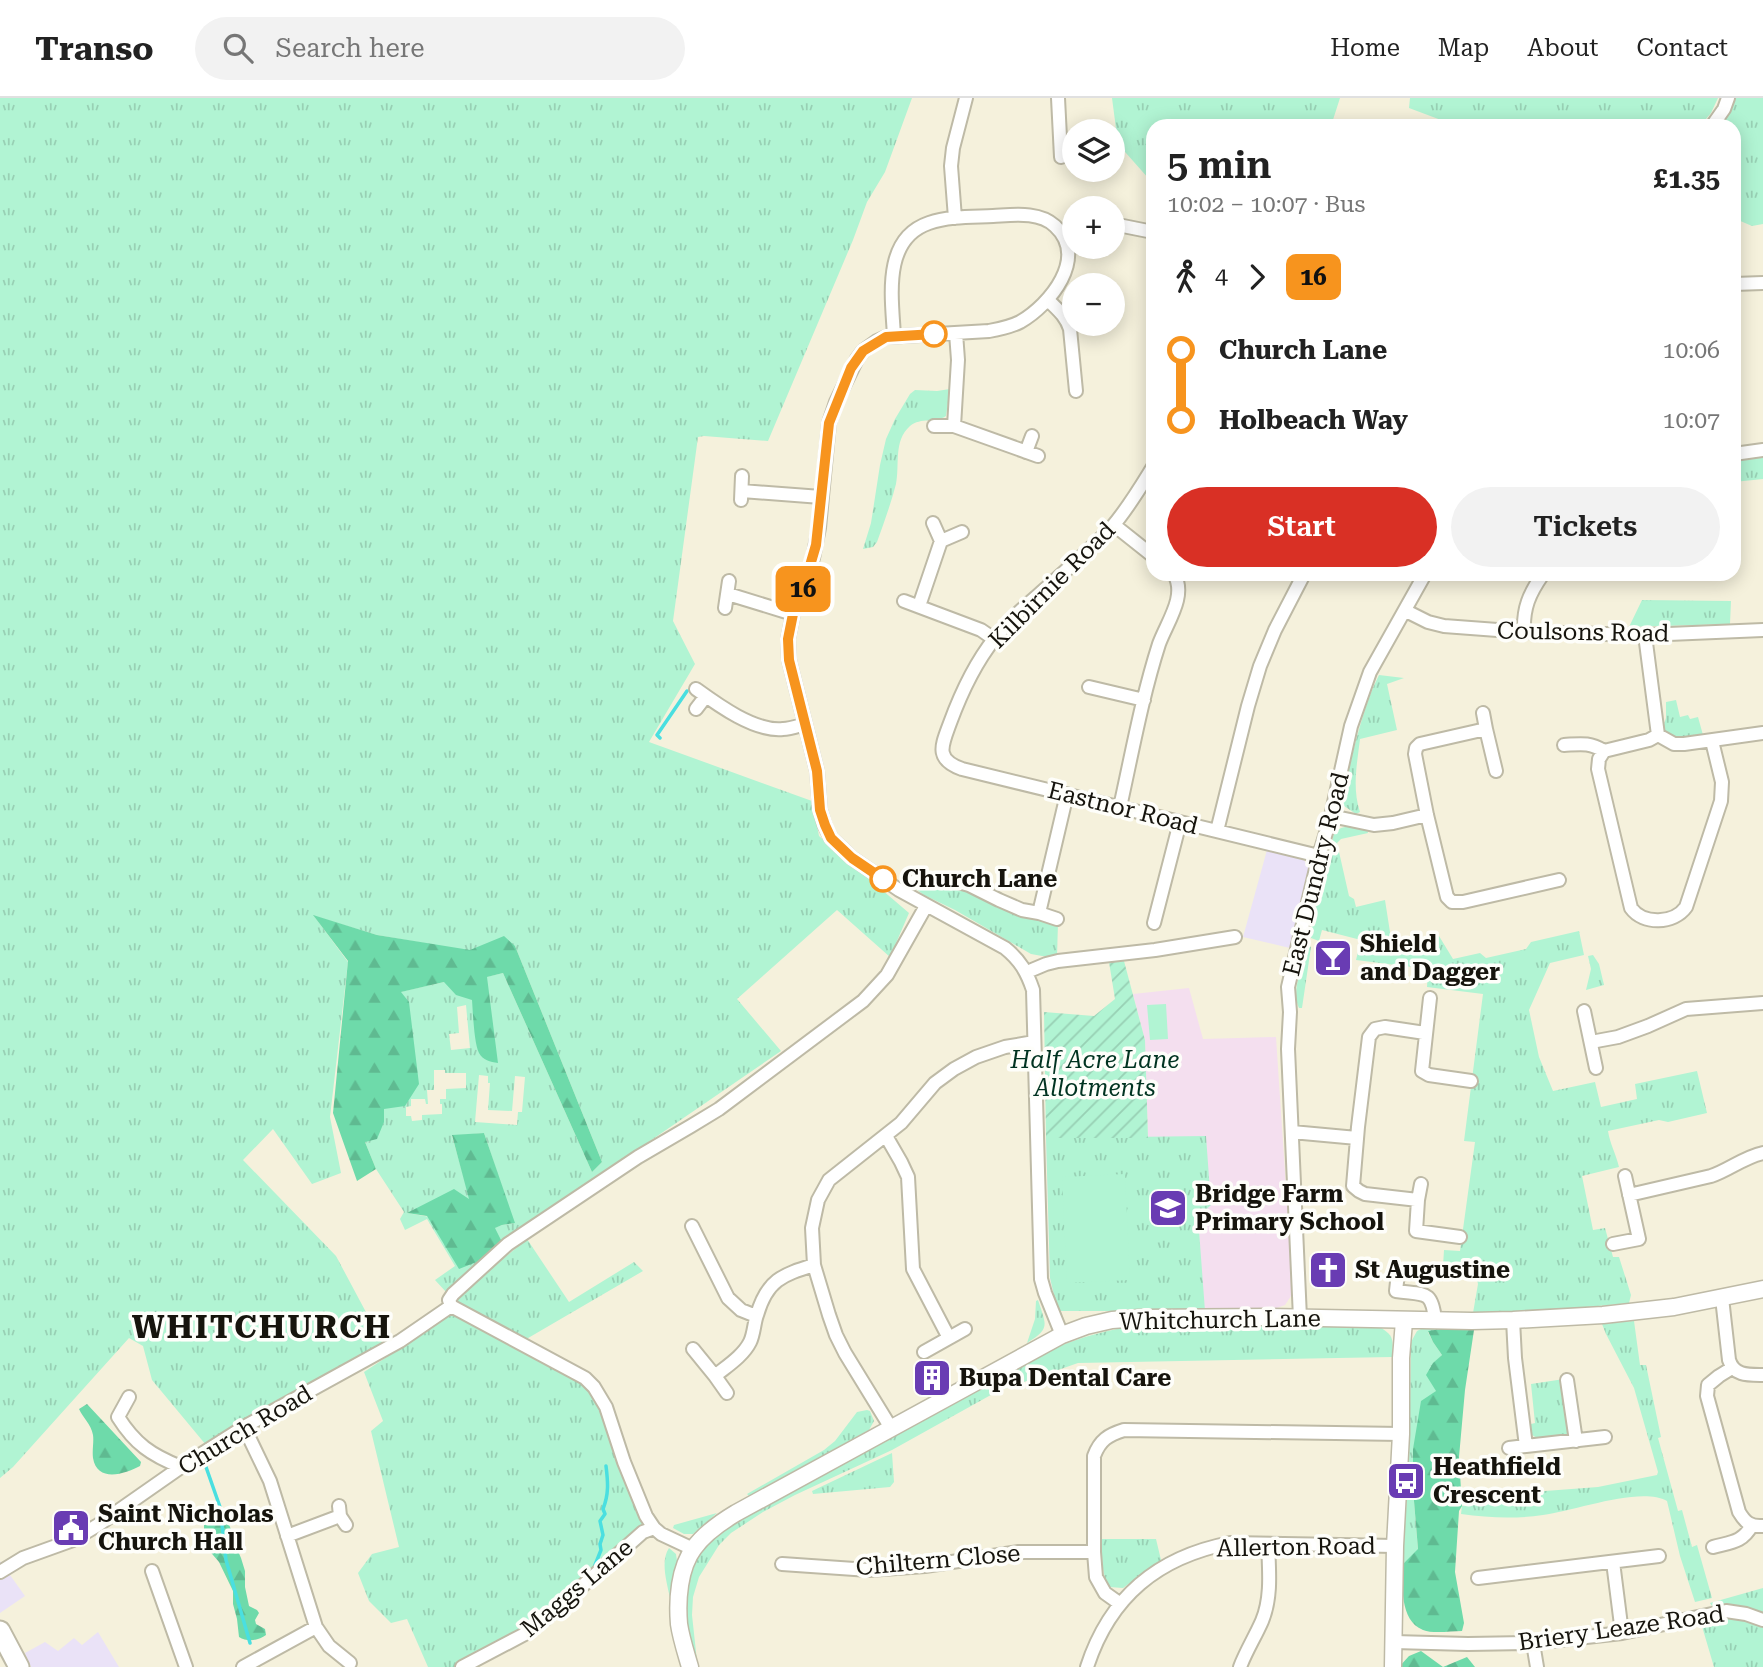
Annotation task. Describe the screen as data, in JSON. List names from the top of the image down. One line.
{"streets":{"street":["Kilbirnie Road","Coulsons Road","Eastnor Road","East Dundry Road","Whitchurch Lane","Church Road","Allerton Road","Chiltern Close","Maggs Lane","Briery Leaze Road"]},"crossings":[["Kilbirnie Road","Eastnor Road"],["Coulsons Road","East Dundry Road"],["Eastnor Road","East Dundry Road"],["East Dundry Road","Whitchurch Lane"]],"districts":["WHITCHURCH"],"parks":["Half Acre Lane Allotments"],"places":{"other":["Church Lane"],"bar":["Shield and Dagger"],"school or university":["Bridge Farm Primary School"],"church":["St Augustine"],"building":["Bupa Dental Care"],"bus stop":["Heathfield Crescent"],"public building":["Saint Nicholas Church Hall"]},"lines":["bus line 16"],"page":{"header":"Transo","search":"Search here","nav":["Home","Map","About","Contact"],"on_map":"16","map_buttons":["+","−"],"heading":["5 min","10:02 – 10:07 · Bus","£1.35"],"legs":["4","16"],"list":[{"name":"Church Lane","value":"10:06"},{"name":"Holbeach Way","value":"10:07"}],"buttons":["Start","Tickets"]}}
